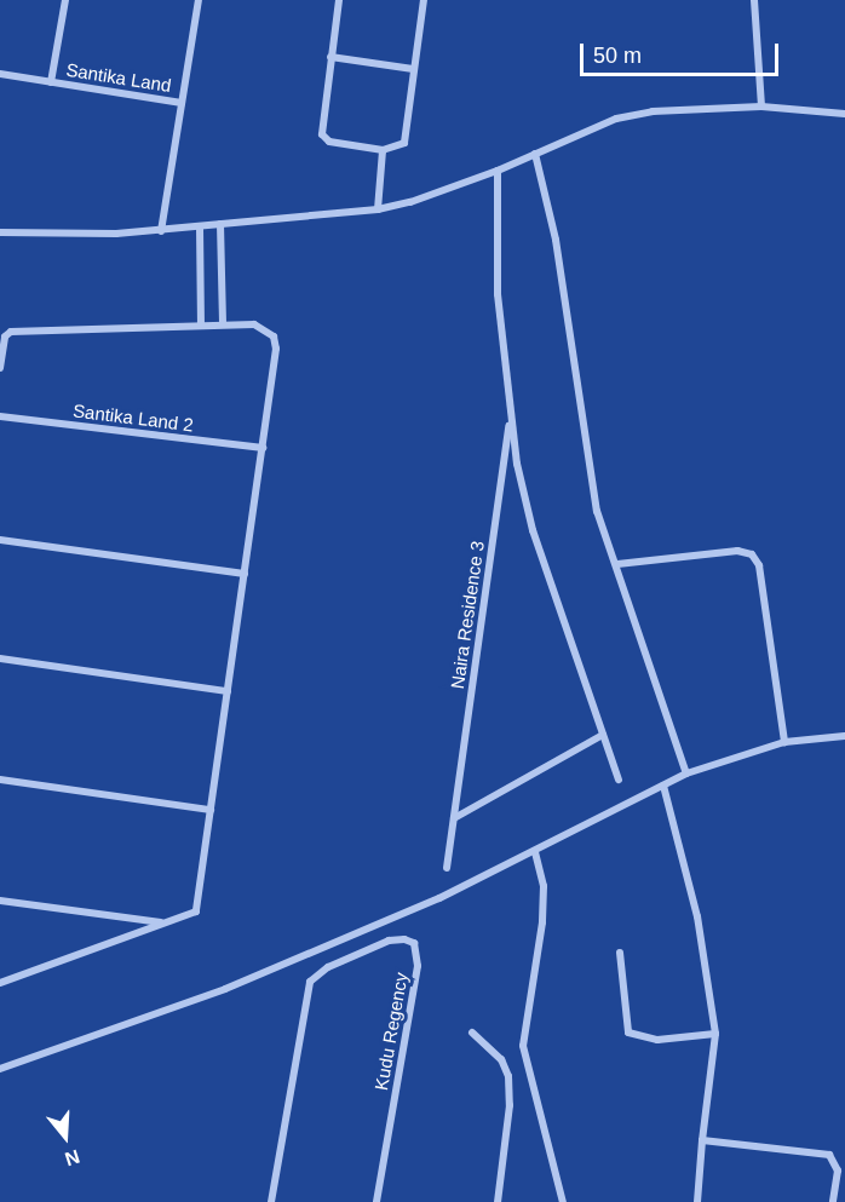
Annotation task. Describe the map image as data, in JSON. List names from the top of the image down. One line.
{"streets":{"street":["Santika Land","Santika Land 2","Naira Residence 3","Kudu Regency"]},"scale_bar":"50 m","north":"bottom"}
